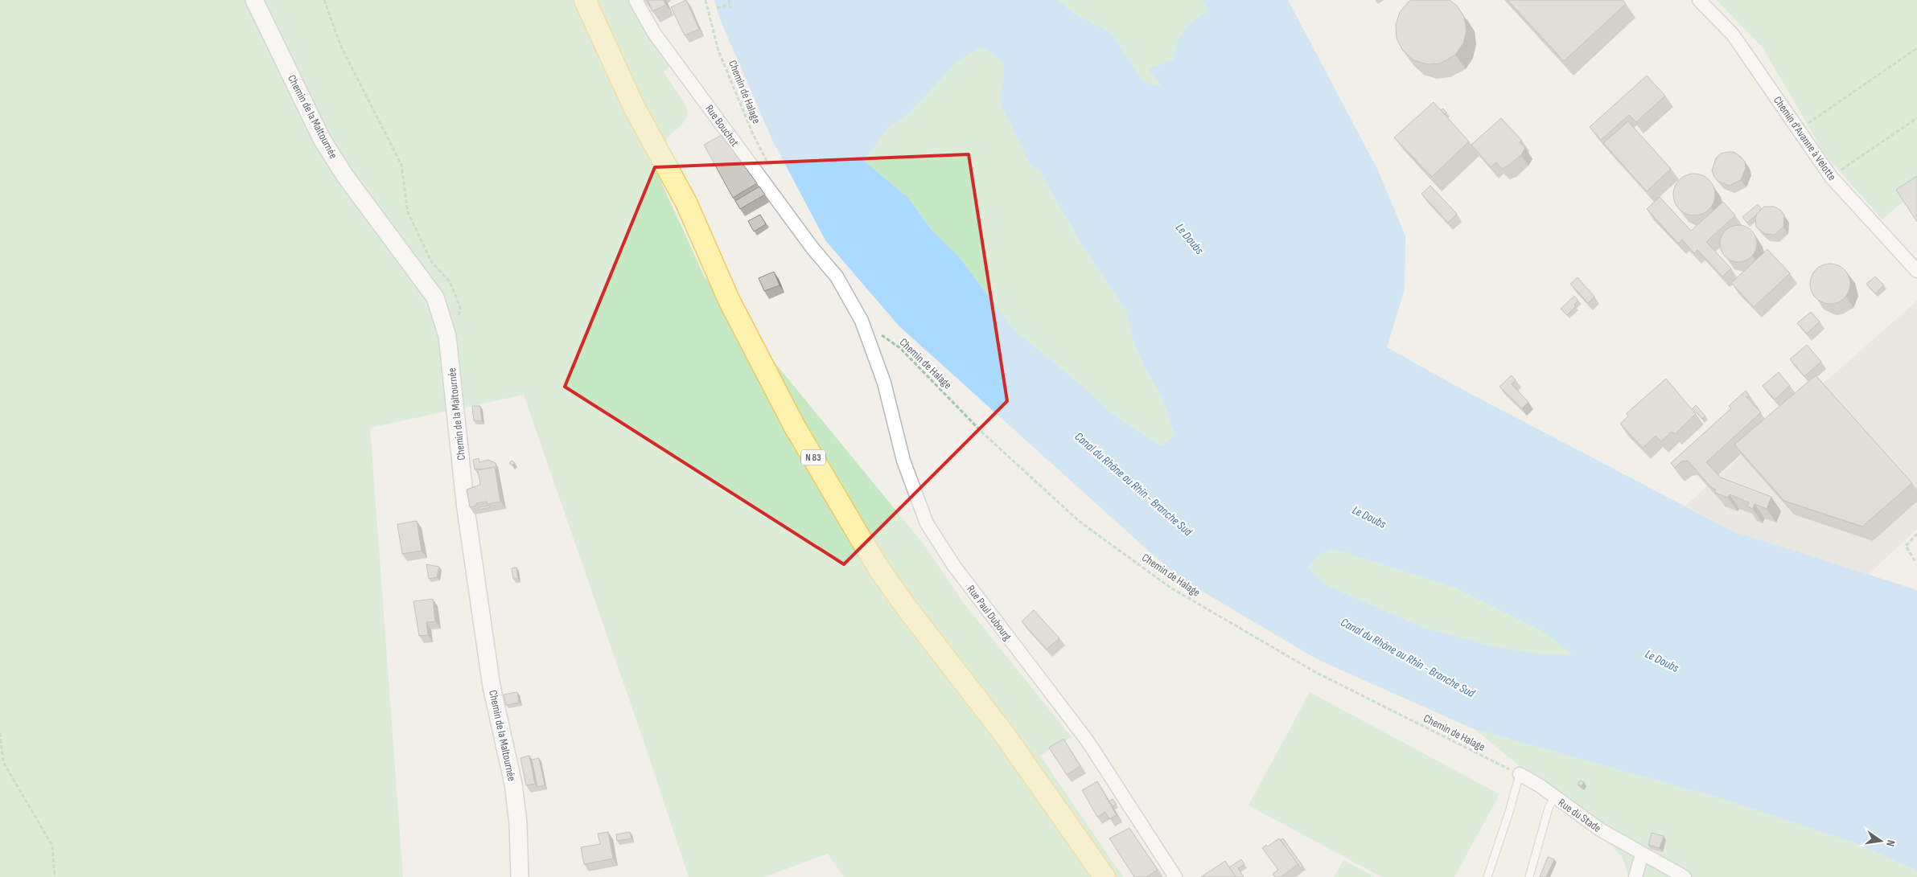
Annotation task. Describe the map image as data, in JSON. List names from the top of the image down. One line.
{"streets":{"main road":["N 83"],"street":["Chemin de la Maltournée","Rue Bouchot","Chemin d'Avanne à Velotte","Rue Paul Dubourg","Rue du Stade"],"path":["Chemin de Halage"]},"crossings":[["Chemin de Halage","Rue Bouchot"],["Chemin de Halage","Rue Paul Dubourg"],["Chemin de Halage","Rue du Stade"],["Rue Bouchot","Rue Paul Dubourg"]],"water":["Le Doubs","Canal du Rhône au Rhin - Branche Sud"],"north":"right"}
